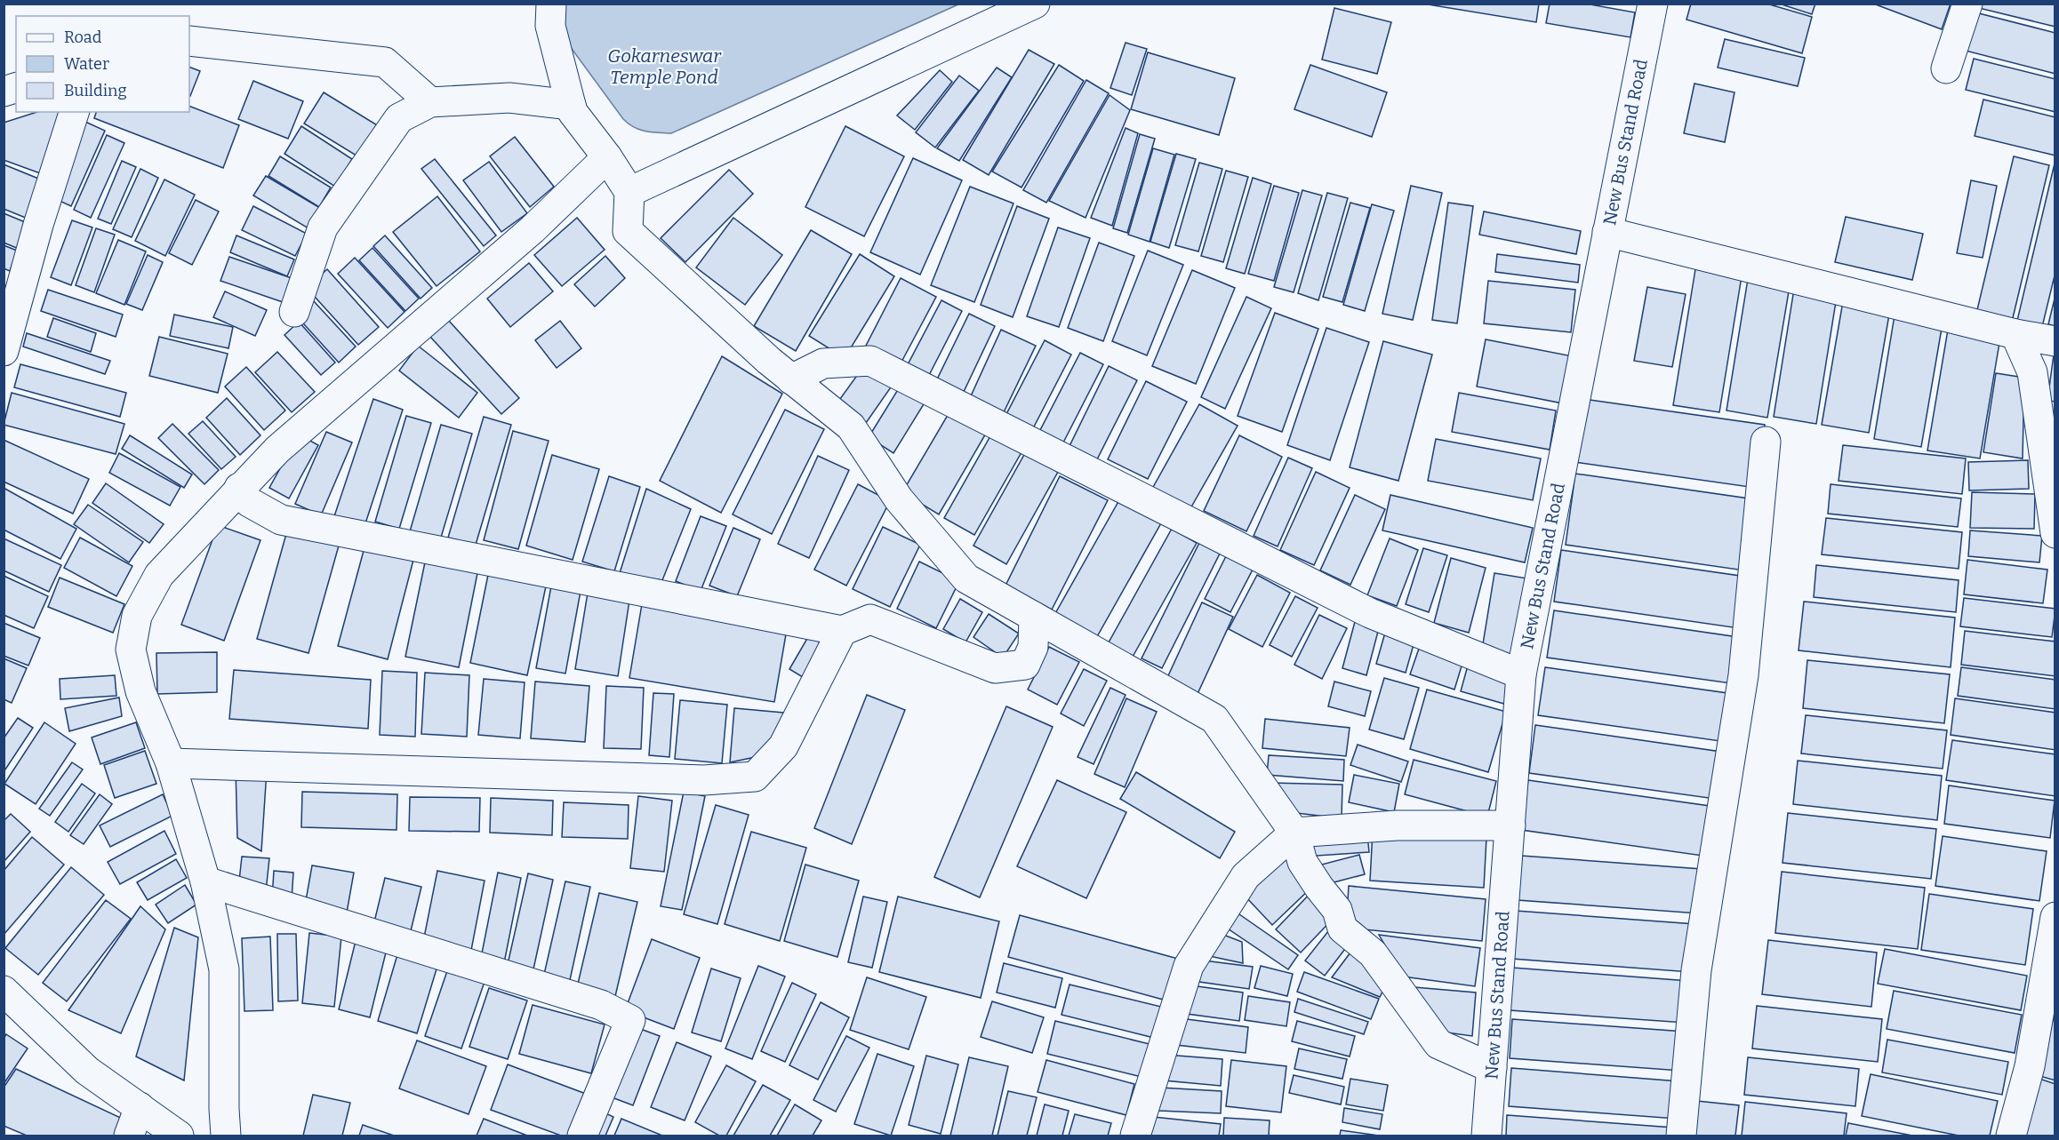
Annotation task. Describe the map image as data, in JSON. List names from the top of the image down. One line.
{"streets":{"main road":["New Bus Stand Road"]},"water":["Gokarneswar Temple Pond"],"legend":["Road","Water","Building"]}
